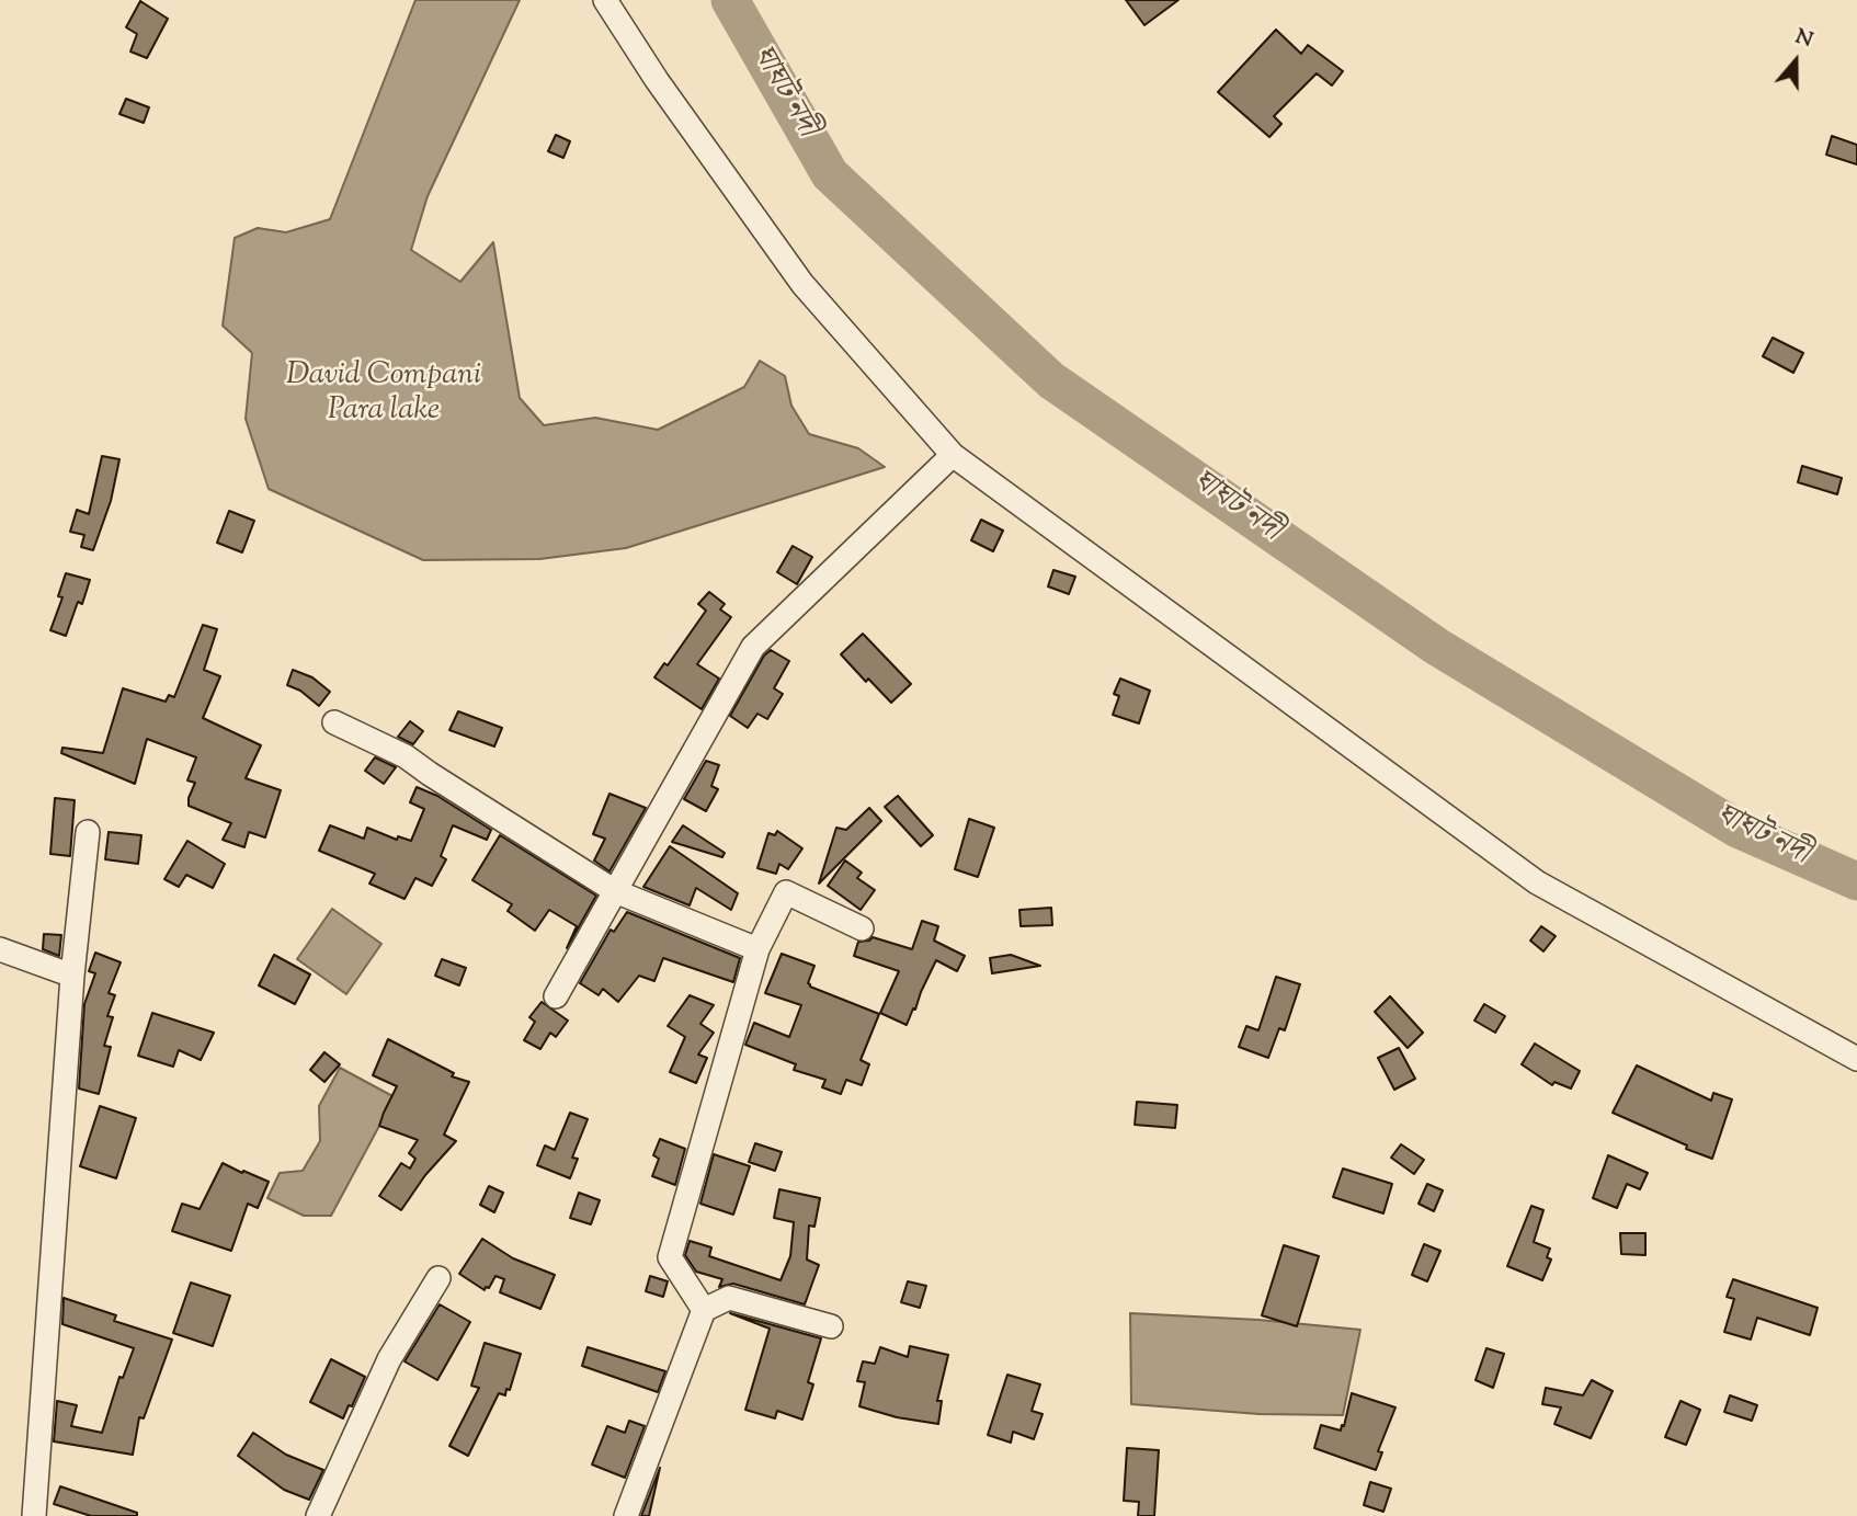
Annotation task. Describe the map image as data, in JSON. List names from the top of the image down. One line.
{"water":["ঘাঘট নদী","David Compani Para lake"],"north":"top"}
